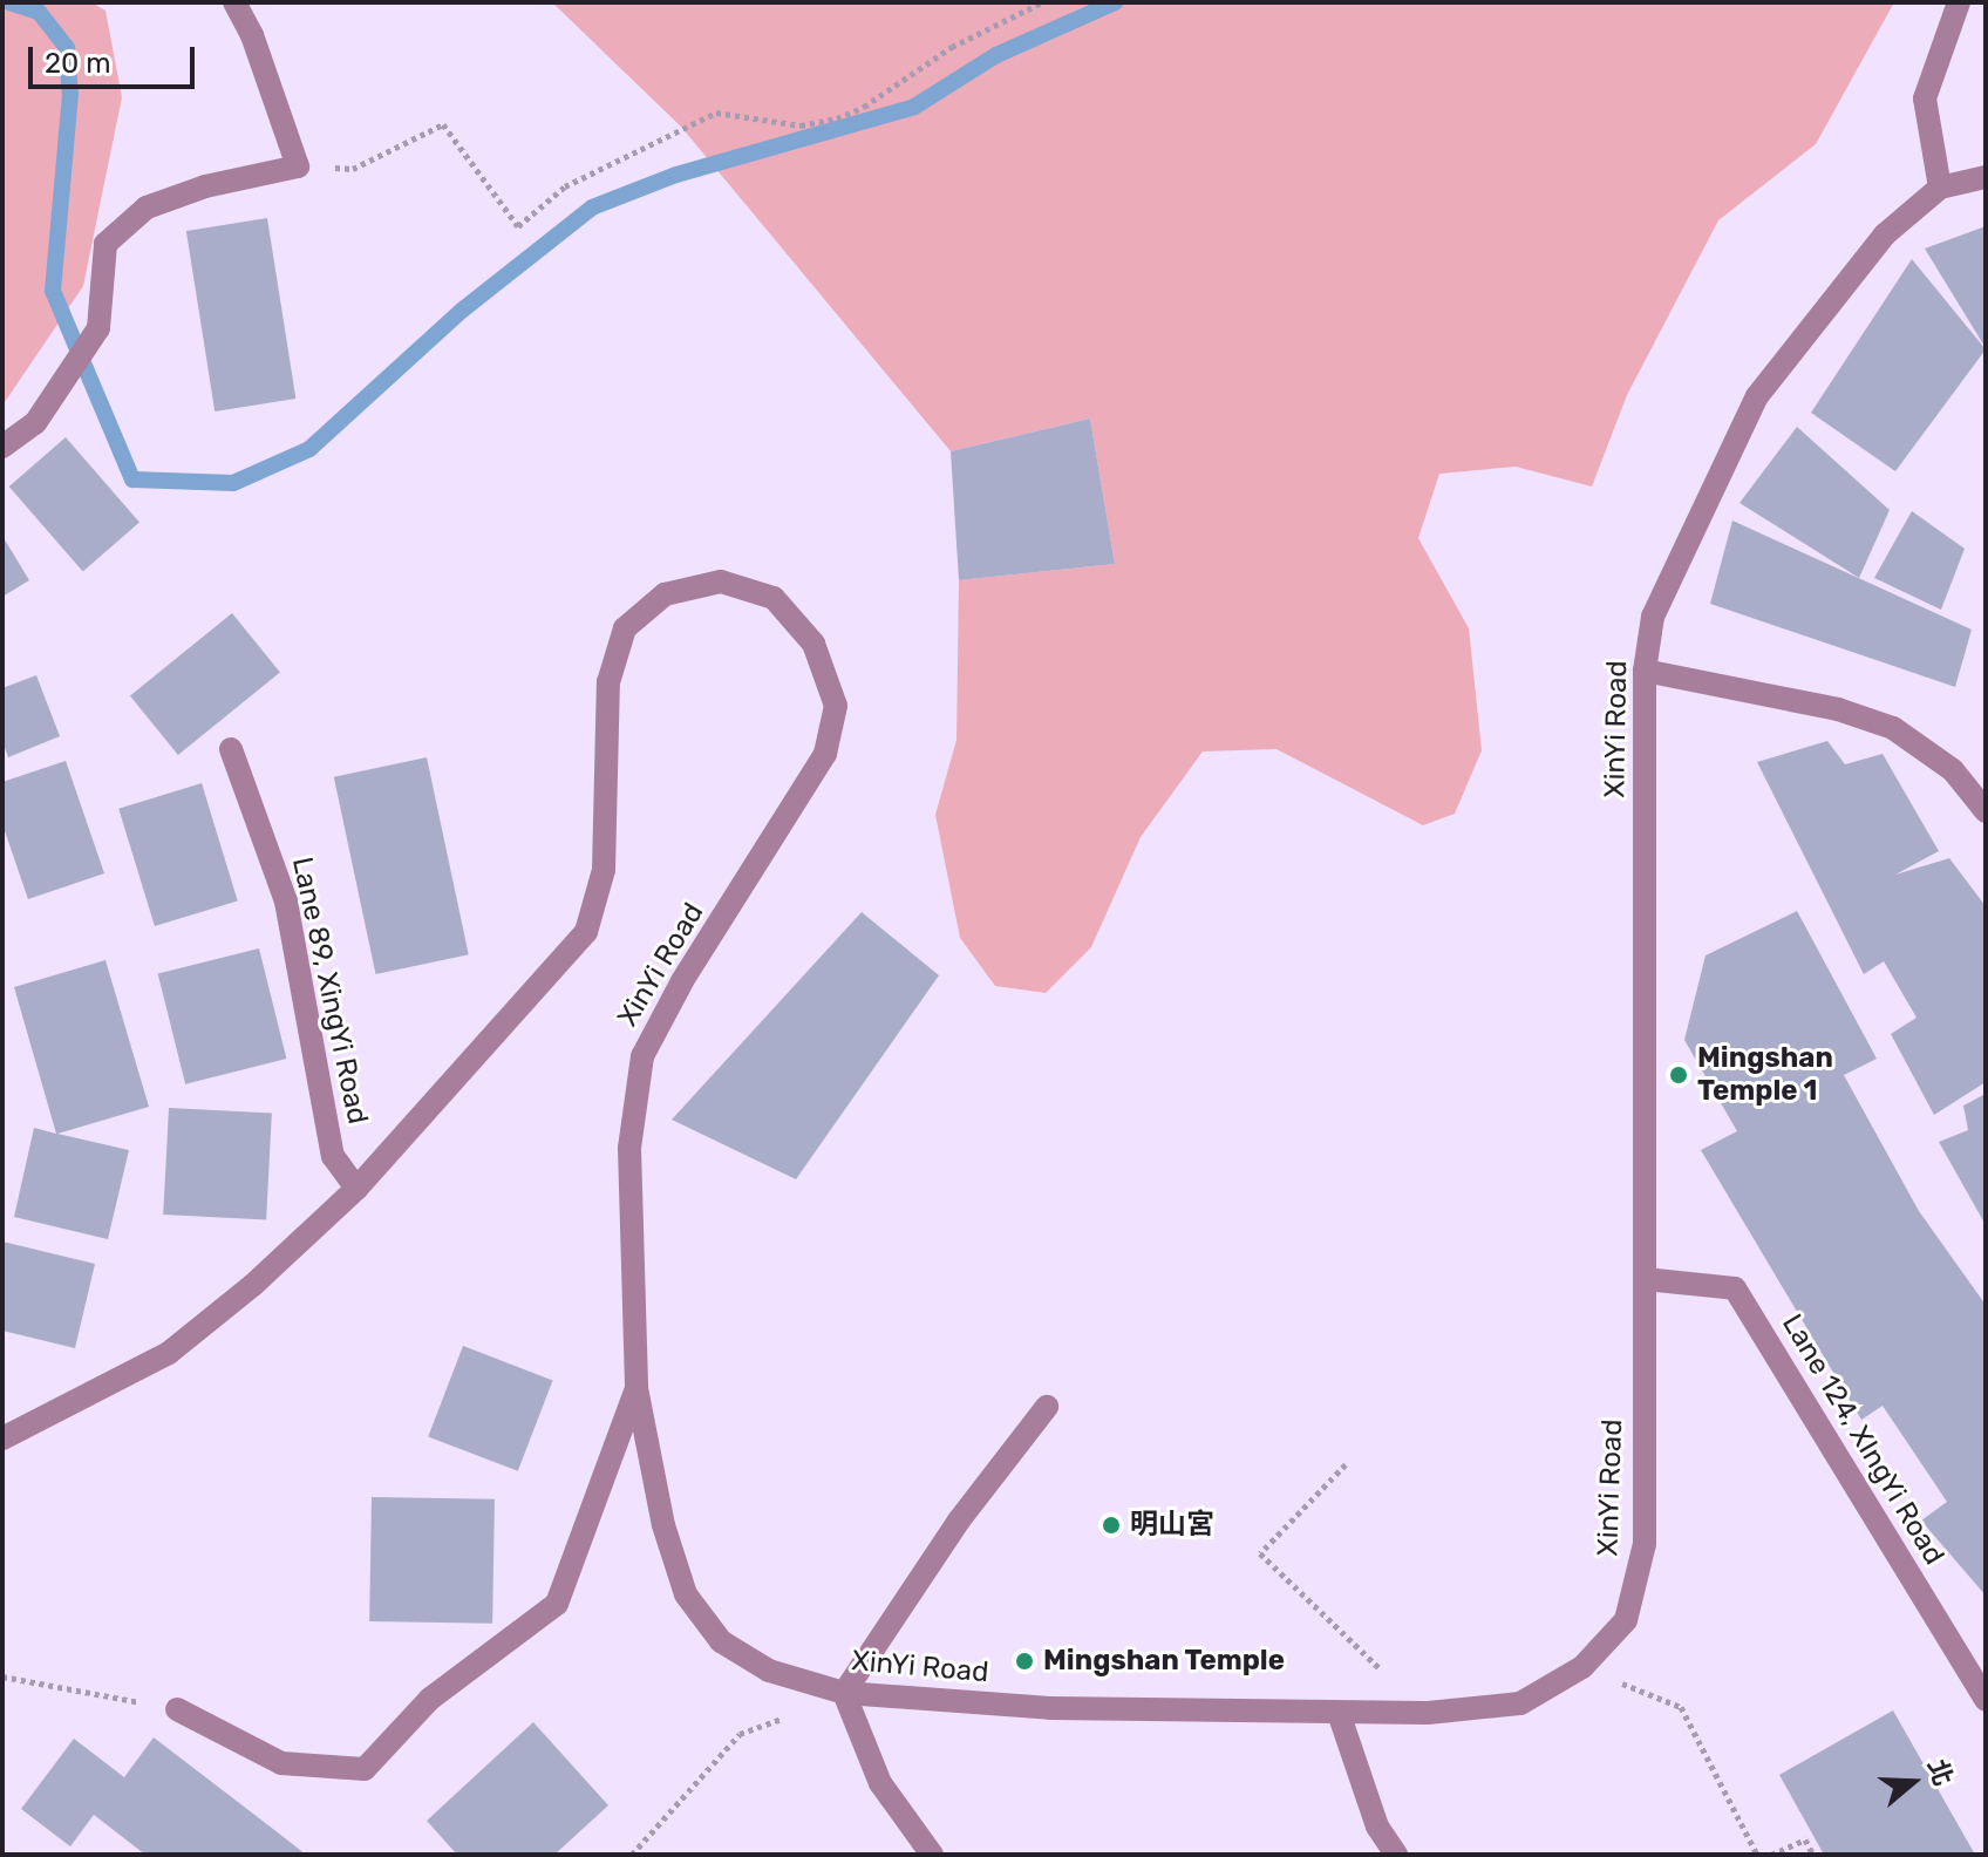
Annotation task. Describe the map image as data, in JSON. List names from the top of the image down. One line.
{"streets":{"street":["XinYi Road","Lane 89, XingYi Road","Lane 124, XIngYi Road"]},"crossings":[["XinYi Road","Lane 89, XingYi Road"],["XinYi Road","Lane 124, XIngYi Road"]],"places":["Mingshan Temple 1","明山宮","Mingshan Temple"],"scale_bar":"20 m","north":"right"}
